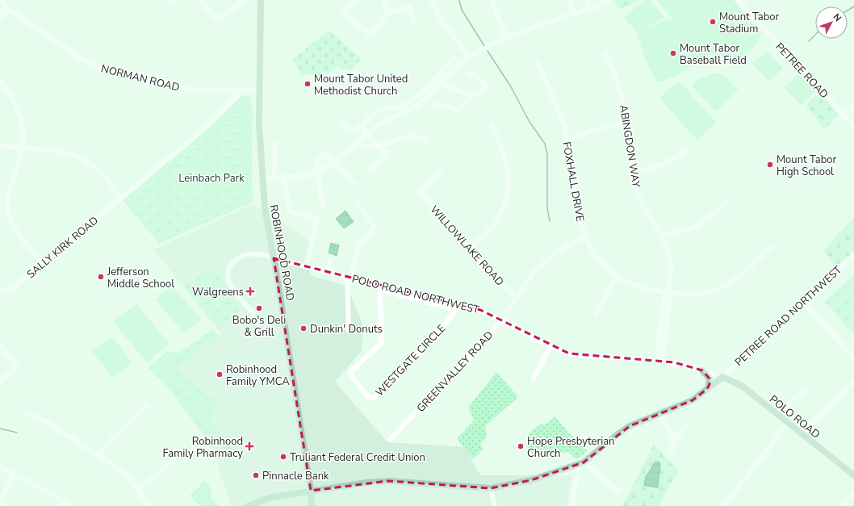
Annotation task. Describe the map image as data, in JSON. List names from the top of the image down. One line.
{"streets":{"main road":["ROBINHOOD ROAD","POLO ROAD"],"street":["PETREE ROAD","NORMAN ROAD","ABINGDON WAY","FOXHALL DRIVE","WILLOWLAKE ROAD","SALLY KIRK ROAD","POLO ROAD NORTHWEST","PETREE ROAD NORTHWEST","WESTGATE CIRCLE","GREENVALLEY ROAD"]},"crossings":[["NORMAN ROAD","SALLY KIRK ROAD"],["NORMAN ROAD","ROBINHOOD ROAD"],["ABINGDON WAY","FOXHALL DRIVE"],["ABINGDON WAY","POLO ROAD NORTHWEST"],["FOXHALL DRIVE","GREENVALLEY ROAD"],["WILLOWLAKE ROAD","GREENVALLEY ROAD"],["ROBINHOOD ROAD","POLO ROAD NORTHWEST"],["POLO ROAD NORTHWEST","PETREE ROAD NORTHWEST"],["POLO ROAD NORTHWEST","WESTGATE CIRCLE"],["POLO ROAD NORTHWEST","GREENVALLEY ROAD"],["POLO ROAD NORTHWEST","POLO ROAD"],["PETREE ROAD NORTHWEST","POLO ROAD"]],"parks":["Leinbach Park"],"places":{"other":["Mount Tabor Stadium","Mount Tabor Baseball Field","Mount Tabor United Methodist Church","Mount Tabor High School","Jefferson Middle School","Bobo's Deli & Grill","Dunkin' Donuts","Robinhood Family YMCA","Hope Presbyterian Church","Truliant Federal Credit Union","Pinnacle Bank"],"health":["Walgreens","Robinhood Family Pharmacy"]},"north":"top right"}
